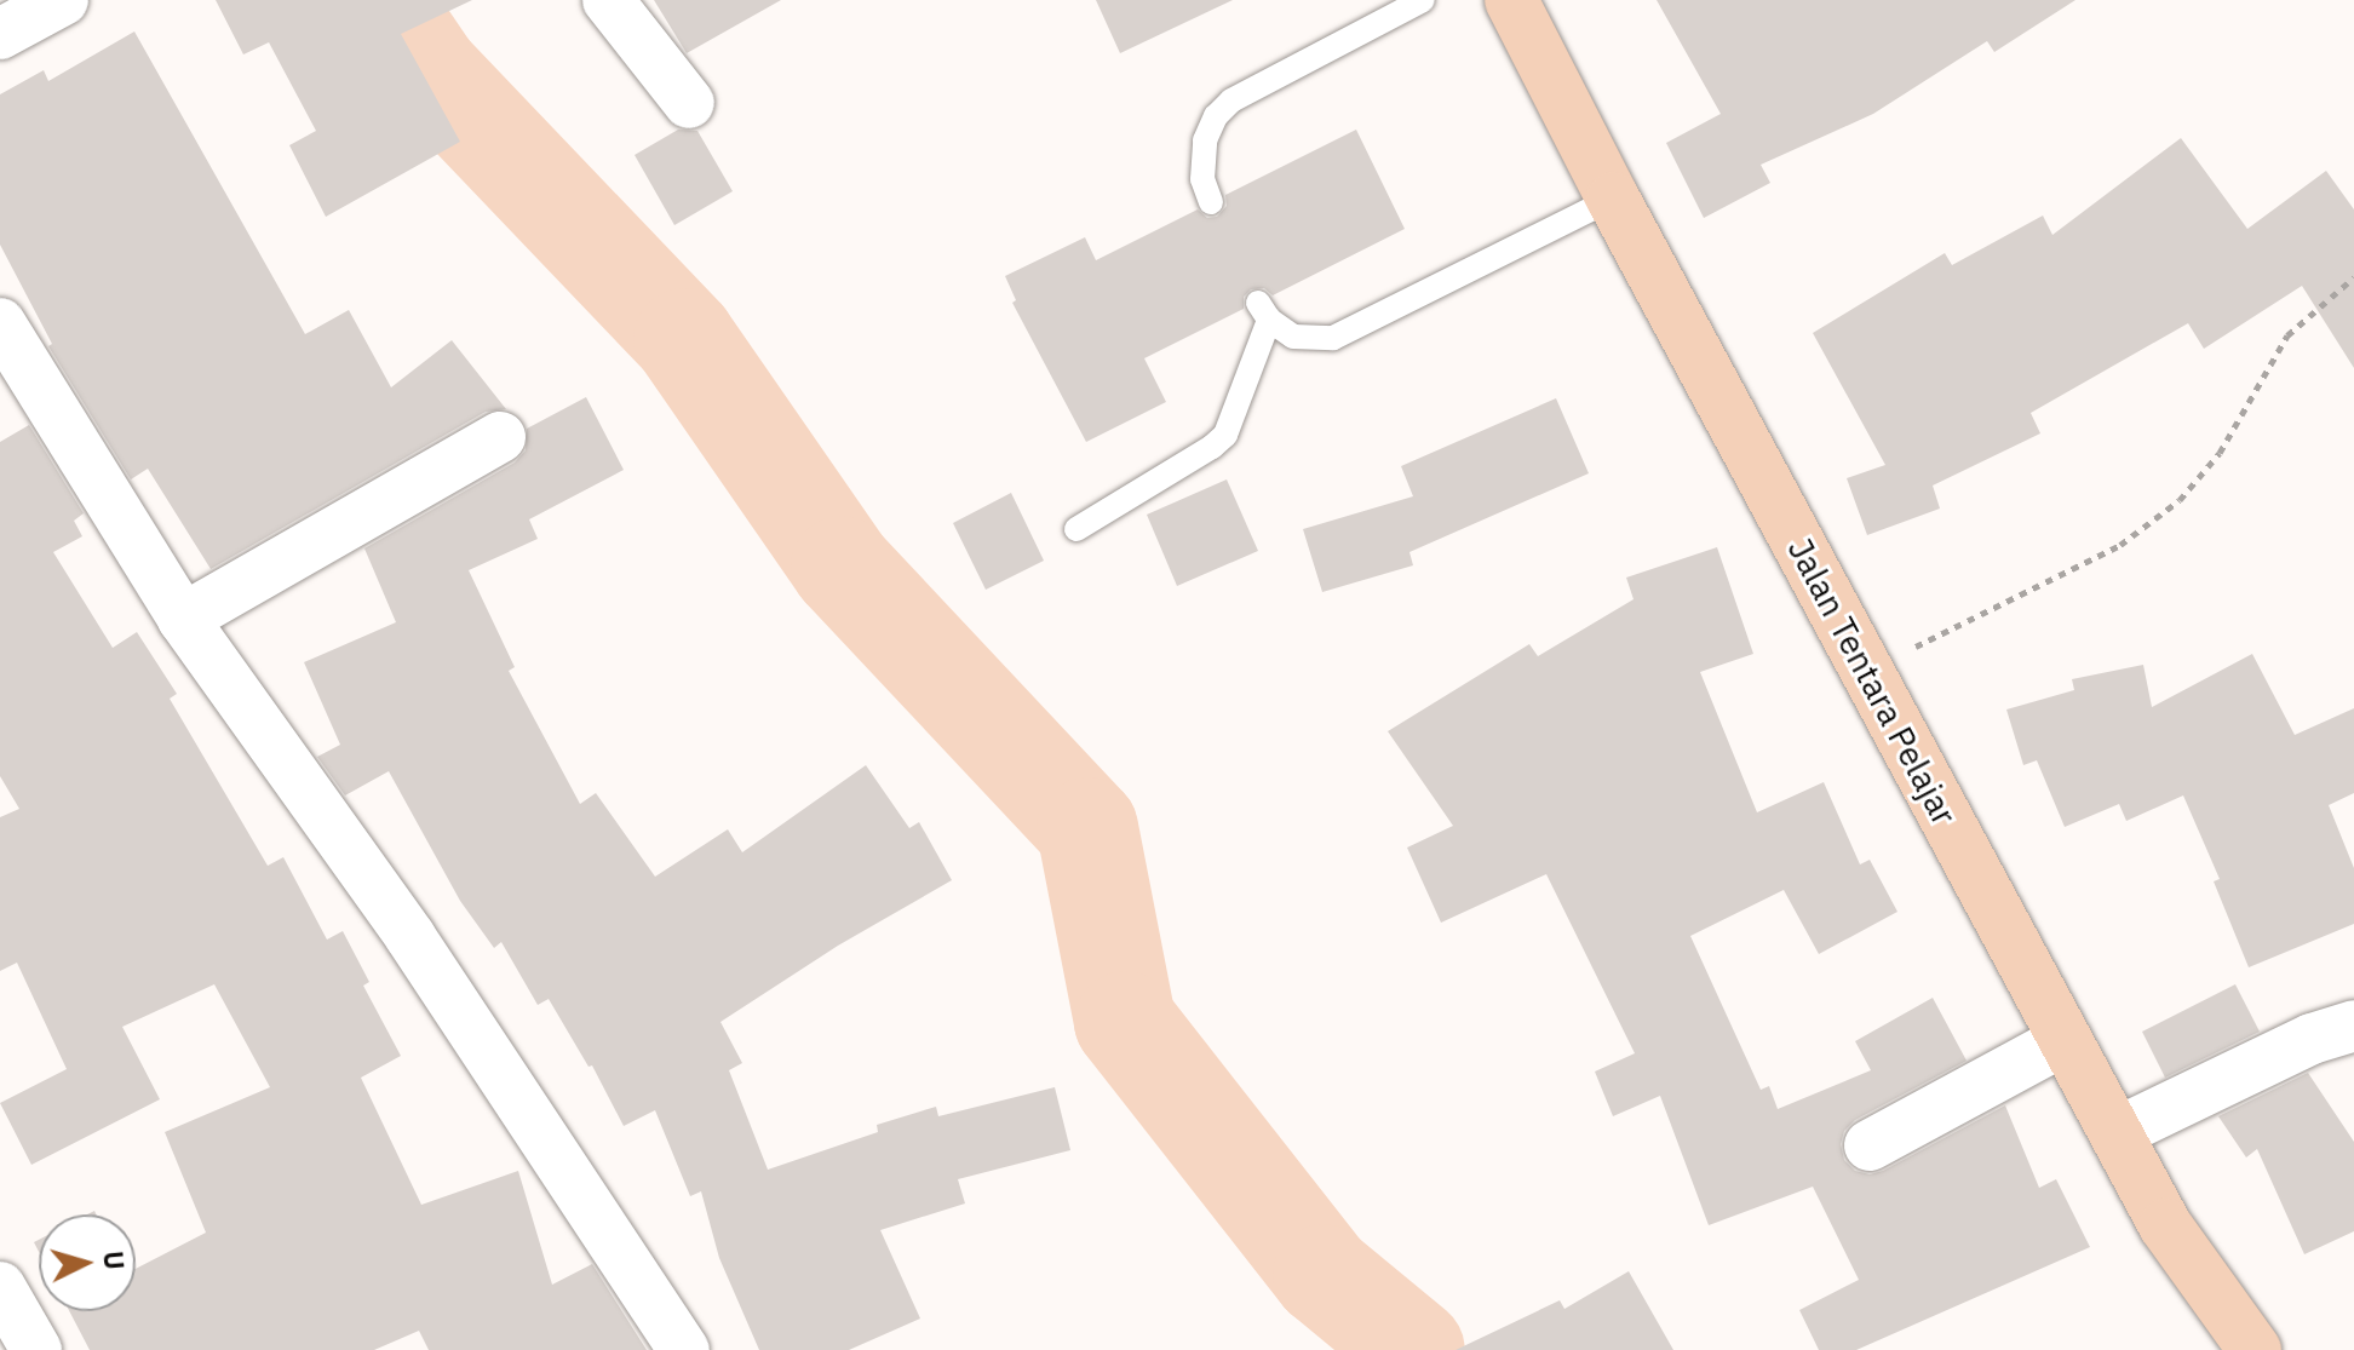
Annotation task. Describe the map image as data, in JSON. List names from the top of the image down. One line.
{"streets":{"highway":["Jalan Tentara Pelajar"]},"north":"right"}
